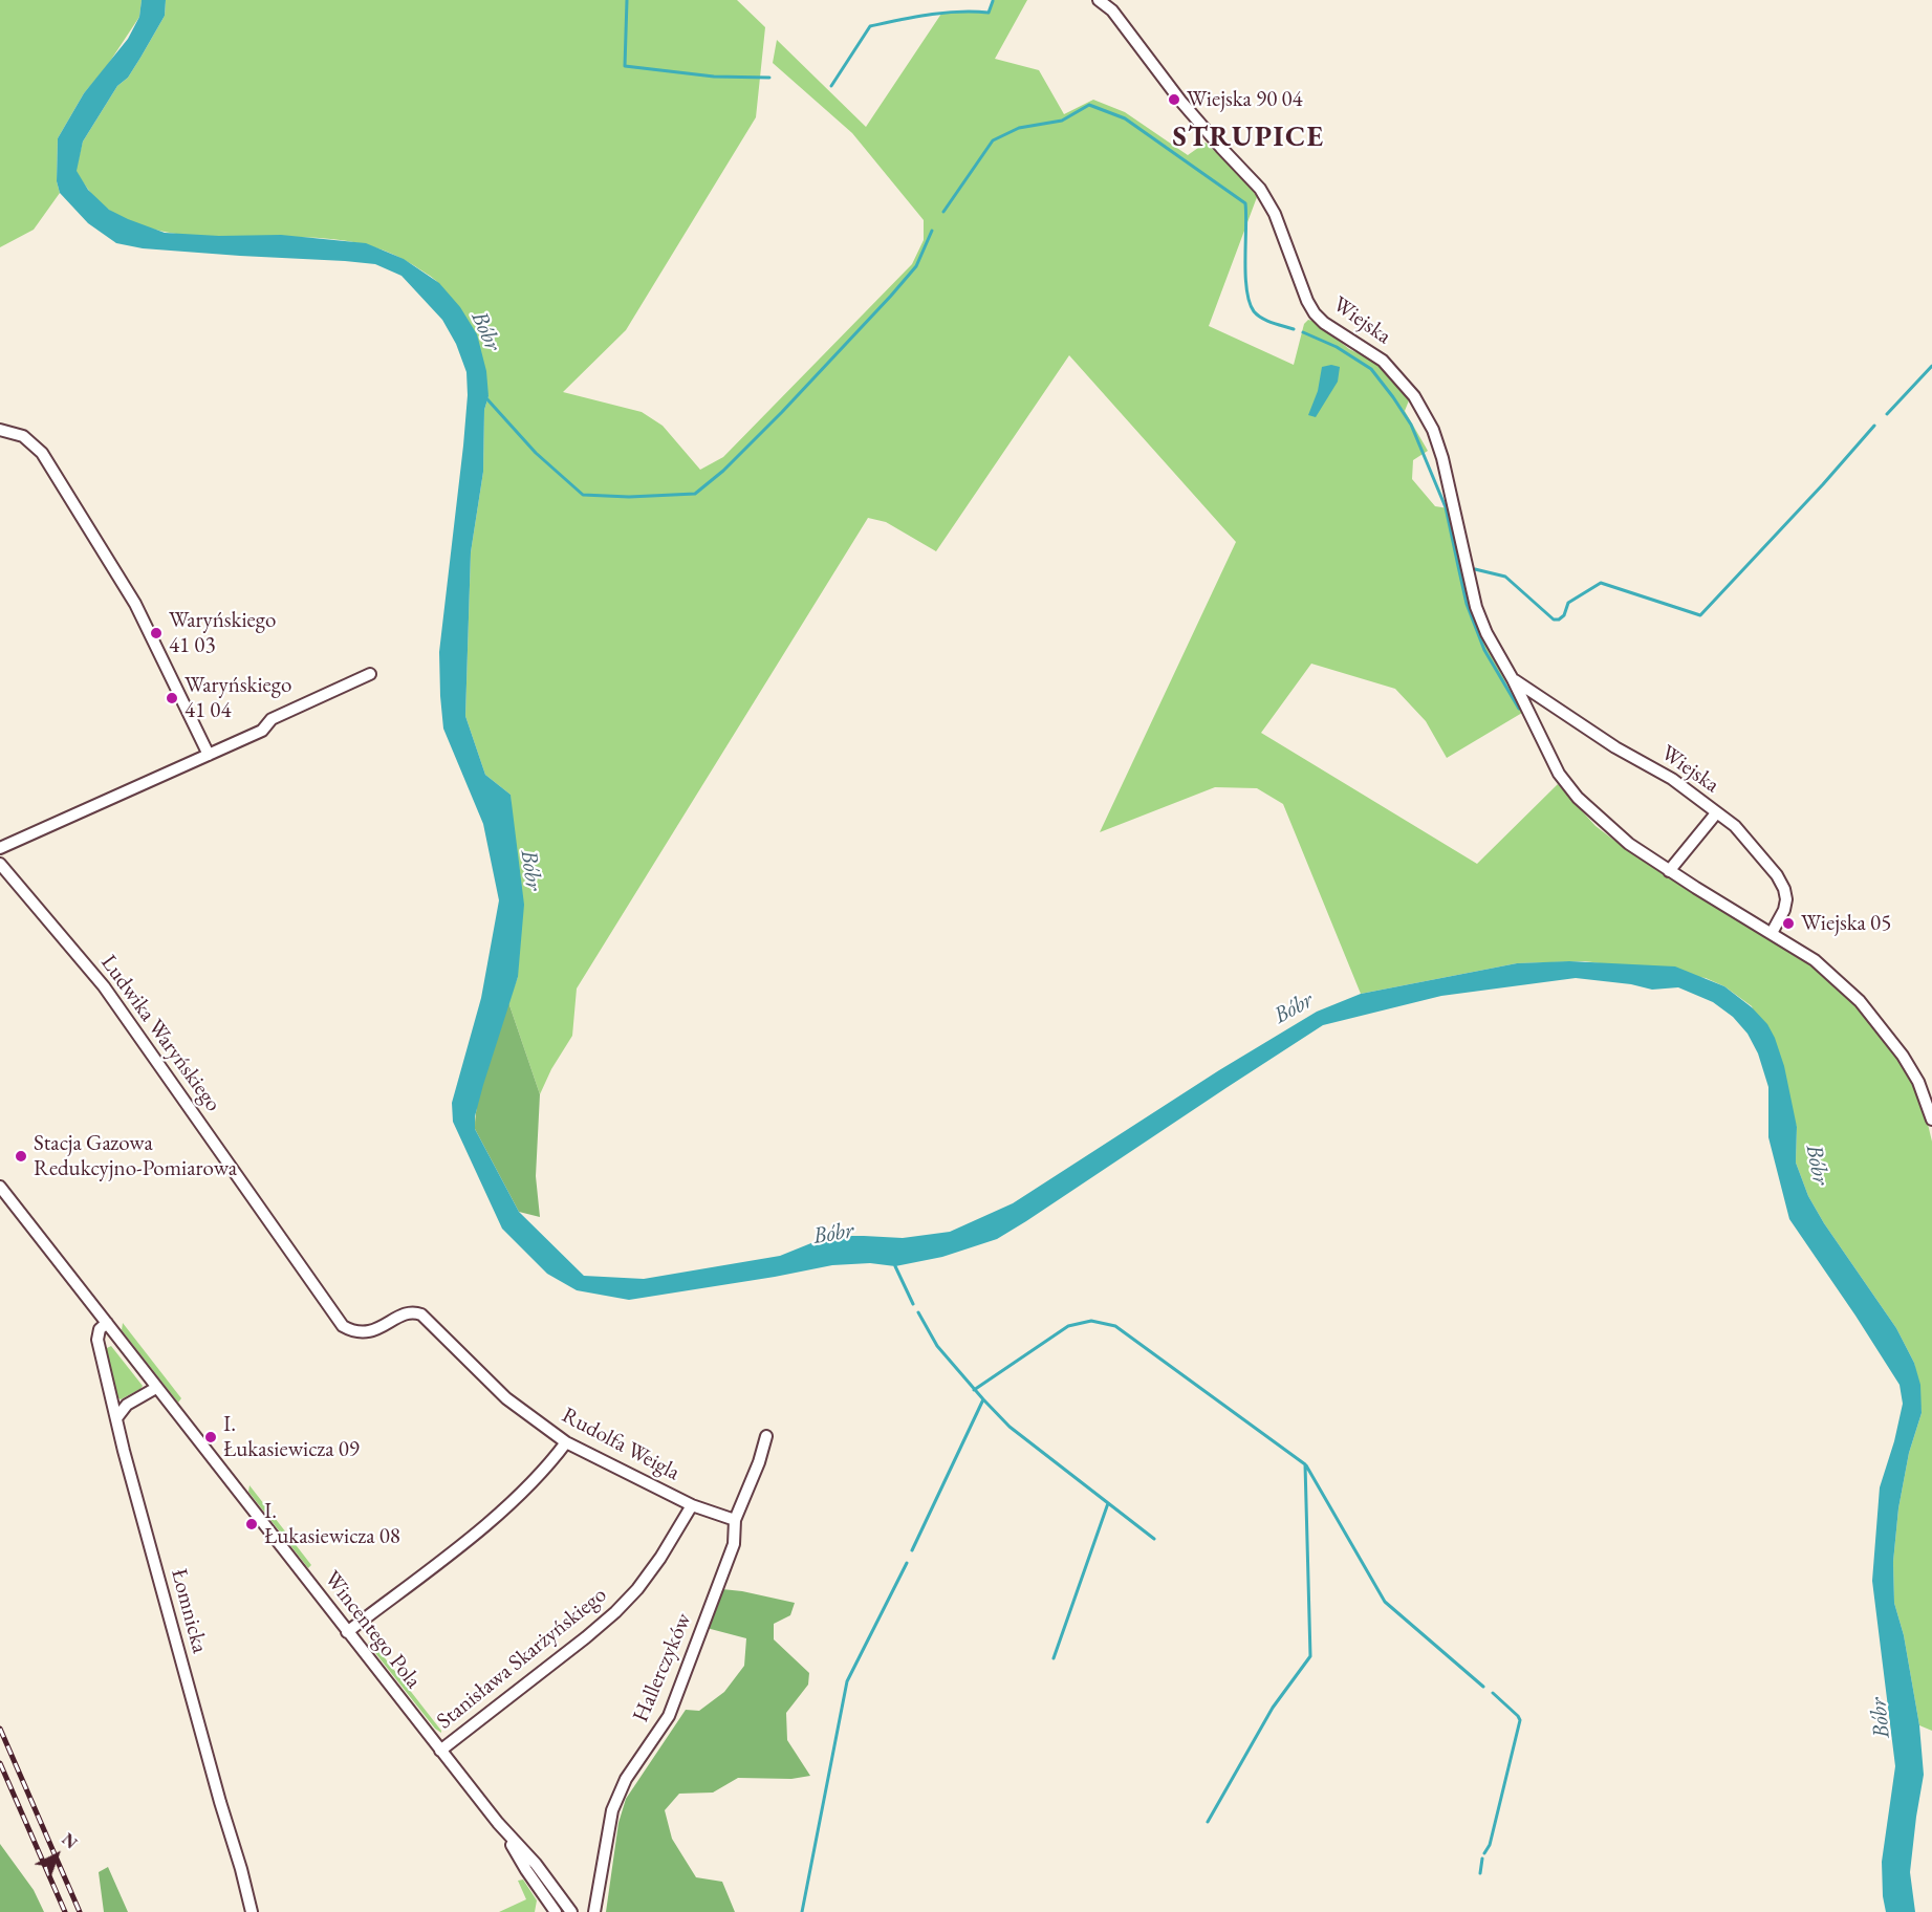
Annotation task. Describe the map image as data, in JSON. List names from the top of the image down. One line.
{"streets":{"street":["Wiejska","Ludwika Waryńskiego","Rudolfa Weigla","Łomnicka","Wincentego Pola","Stanisława Skarżyńskiego","Hallerczyków"]},"crossings":[["Ludwika Waryńskiego","Rudolfa Weigla"],["Rudolfa Weigla","Stanisława Skarżyńskiego"],["Rudolfa Weigla","Hallerczyków"],["Łomnicka","Wincentego Pola"],["Wincentego Pola","Stanisława Skarżyńskiego"]],"districts":["STRUPICE"],"water":["Bóbr"],"places":["Wiejska 90 04","Waryńskiego 41 03","Waryńskiego 41 04","Wiejska 05","Stacja Gazowa Redukcyjno-Pomiarowa","I. Łukasiewicza 09","I. Łukasiewicza 08"],"north":"top right"}
